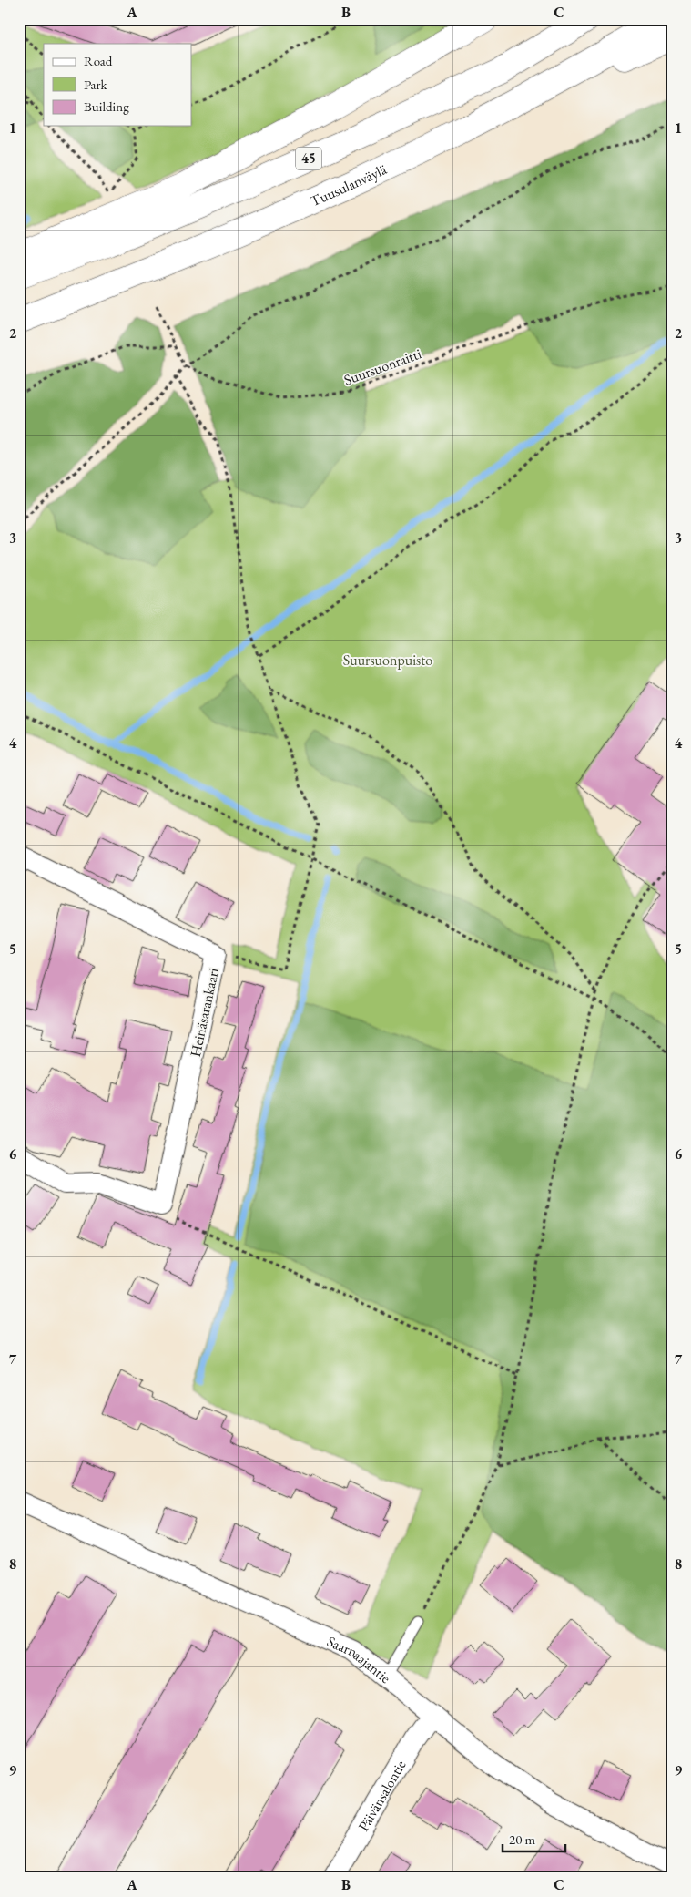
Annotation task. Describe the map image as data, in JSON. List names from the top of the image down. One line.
{"streets":{"highway":["45","Tuusulanväylä"],"street":["Heinäsarankaari","Saarnaajantie","Päivänsalontie"],"path":["Suursuonraitti"]},"crossings":[["Saarnaajantie","Päivänsalontie"]],"parks":["Suursuonpuisto"],"legend":["Road","Park","Building"],"scale_bar":"20 m","grid":{"columns":["A","B","C"],"rows":["1","2","3","4","5","6","7","8","9"]}}
